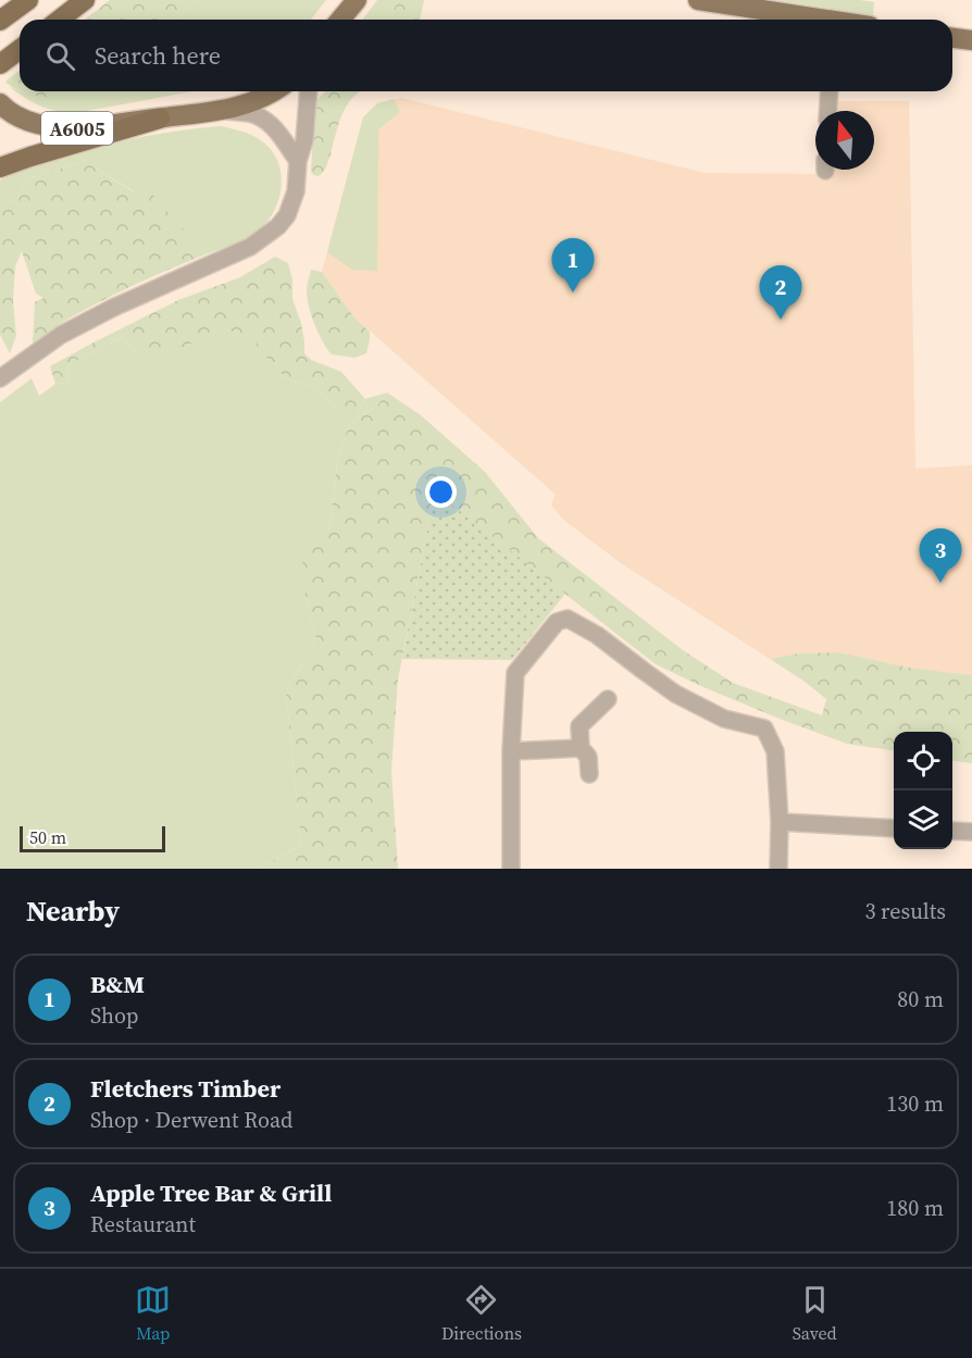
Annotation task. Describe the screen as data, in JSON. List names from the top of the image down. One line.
{"streets":{"main road":["A6005"]},"scale_bar":"50 m","north":"top","page":{"search":"Search here","pins":["1","2","3"],"scale":"50 m","heading":["Nearby","3 results"],"list":[{"mark":"1","name":"B&M","note":"Shop","value":"80 m"},{"mark":"2","name":"Fletchers Timber","note":"Shop · Derwent Road","value":"130 m"},{"mark":"3","name":"Apple Tree Bar & Grill","note":"Restaurant","value":"180 m"}],"nav":["Map","Directions","Saved"]}}
